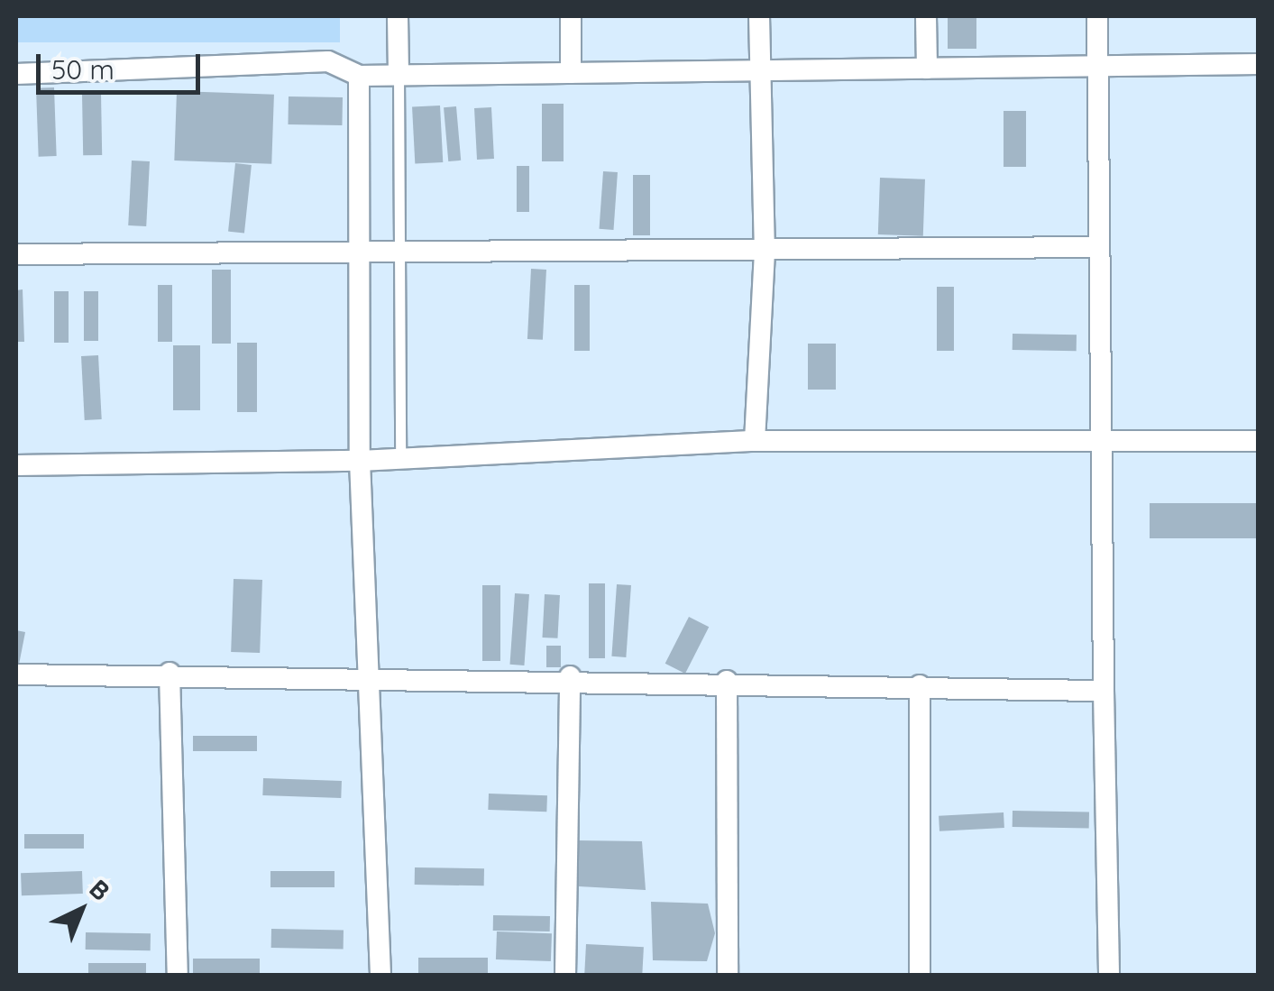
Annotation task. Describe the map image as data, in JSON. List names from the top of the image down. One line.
{"scale_bar":"50 m","north":"top right"}
